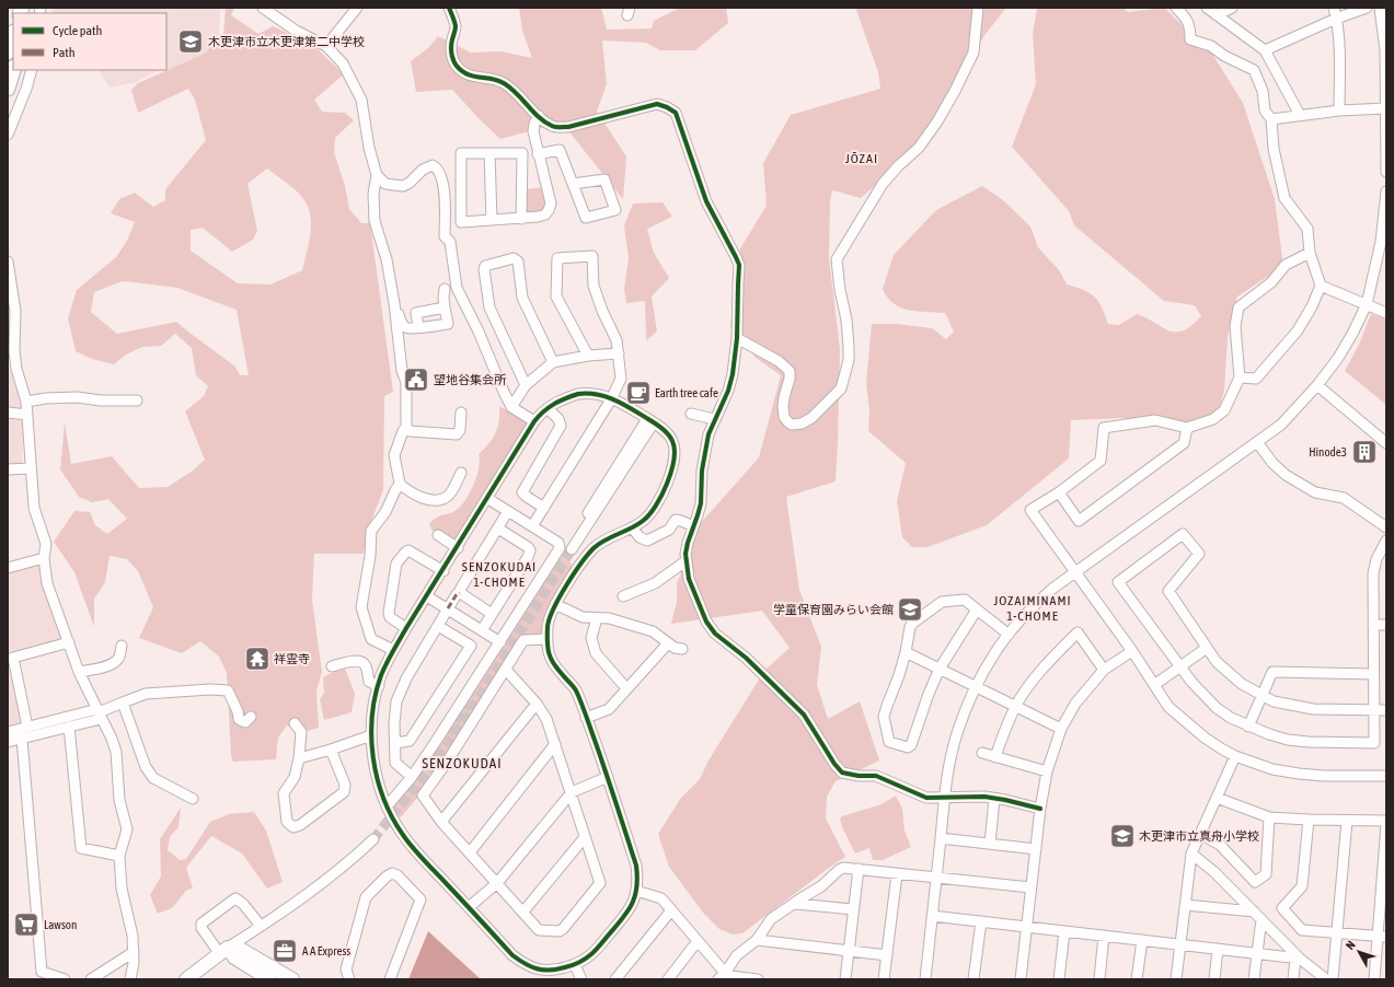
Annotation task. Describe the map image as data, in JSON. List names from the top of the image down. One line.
{"districts":["JŌZAI","SENZOKUDAI 1-CHOME","JOZAIMINAMI 1-CHOME","SENZOKUDAI"],"places":{"school or university":["木更津市立木更津第二中学校","学童保育園みらい会館","木更津市立真舟小学校"],"public building":["望地谷集会所"],"cafe":["Earth tree cafe"],"building":["Hinode3"],"temple":["祥雲寺"],"supermarket":["Lawson"],"office":["A A Express"]},"legend":["Cycle path","Path"],"north":"top left"}
